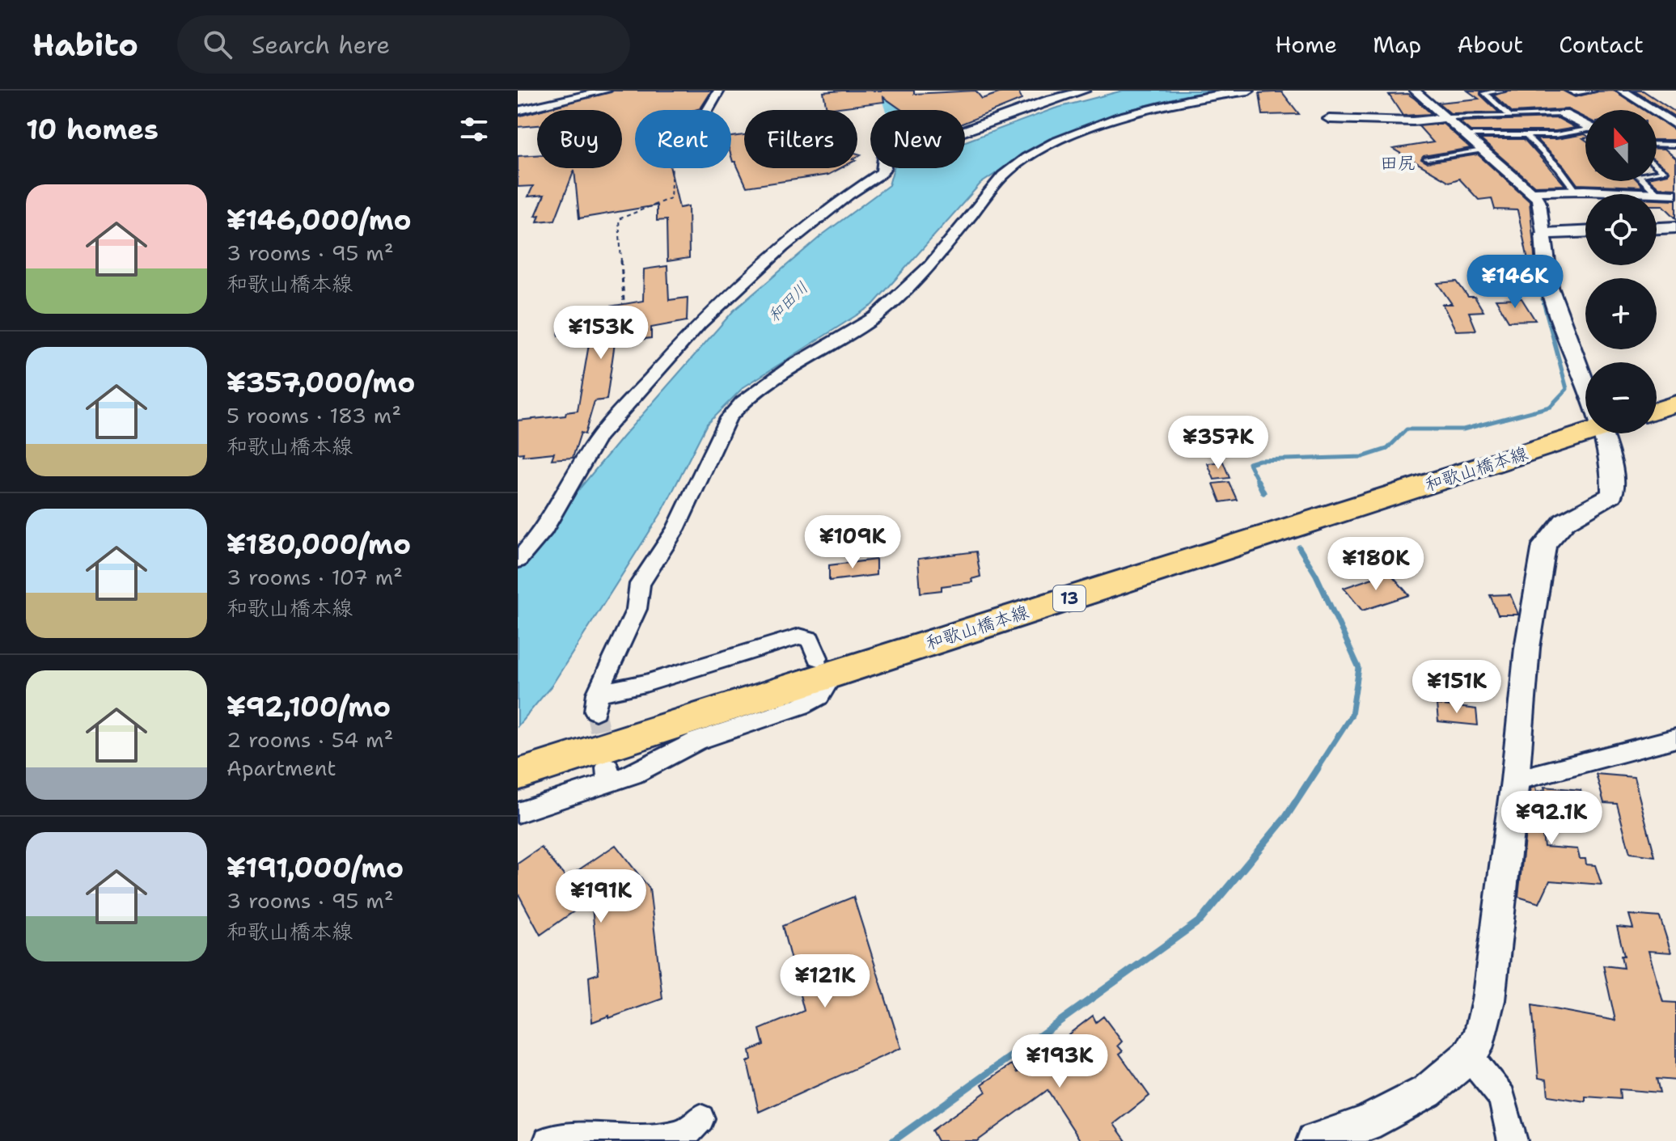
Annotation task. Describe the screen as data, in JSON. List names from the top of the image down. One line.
{"streets":{"main road":["和歌山橋本線","13"]},"districts":["田尻"],"water":["和田川"],"north":"top","page":{"header":"Habito","search":"Search here","nav":["Home","Map","About","Contact"],"heading":"10 homes","map_buttons":["+","−"],"chip":["Buy","Rent","Filters","New"],"list":[{"name":"¥146,000/mo","note":"3 rooms · 95 m² · 和歌山橋本線"},{"name":"¥357,000/mo","note":"5 rooms · 183 m² · 和歌山橋本線"},{"name":"¥180,000/mo","note":"3 rooms · 107 m² · 和歌山橋本線"},{"name":"¥92,100/mo","note":"2 rooms · 54 m² · Apartment"},{"name":"¥191,000/mo","note":"3 rooms · 95 m² · 和歌山橋本線"}],"price":["¥146K","¥153K","¥357K","¥109K","¥180K","¥151K","¥92.1K","¥191K","¥121K","¥193K"]}}
